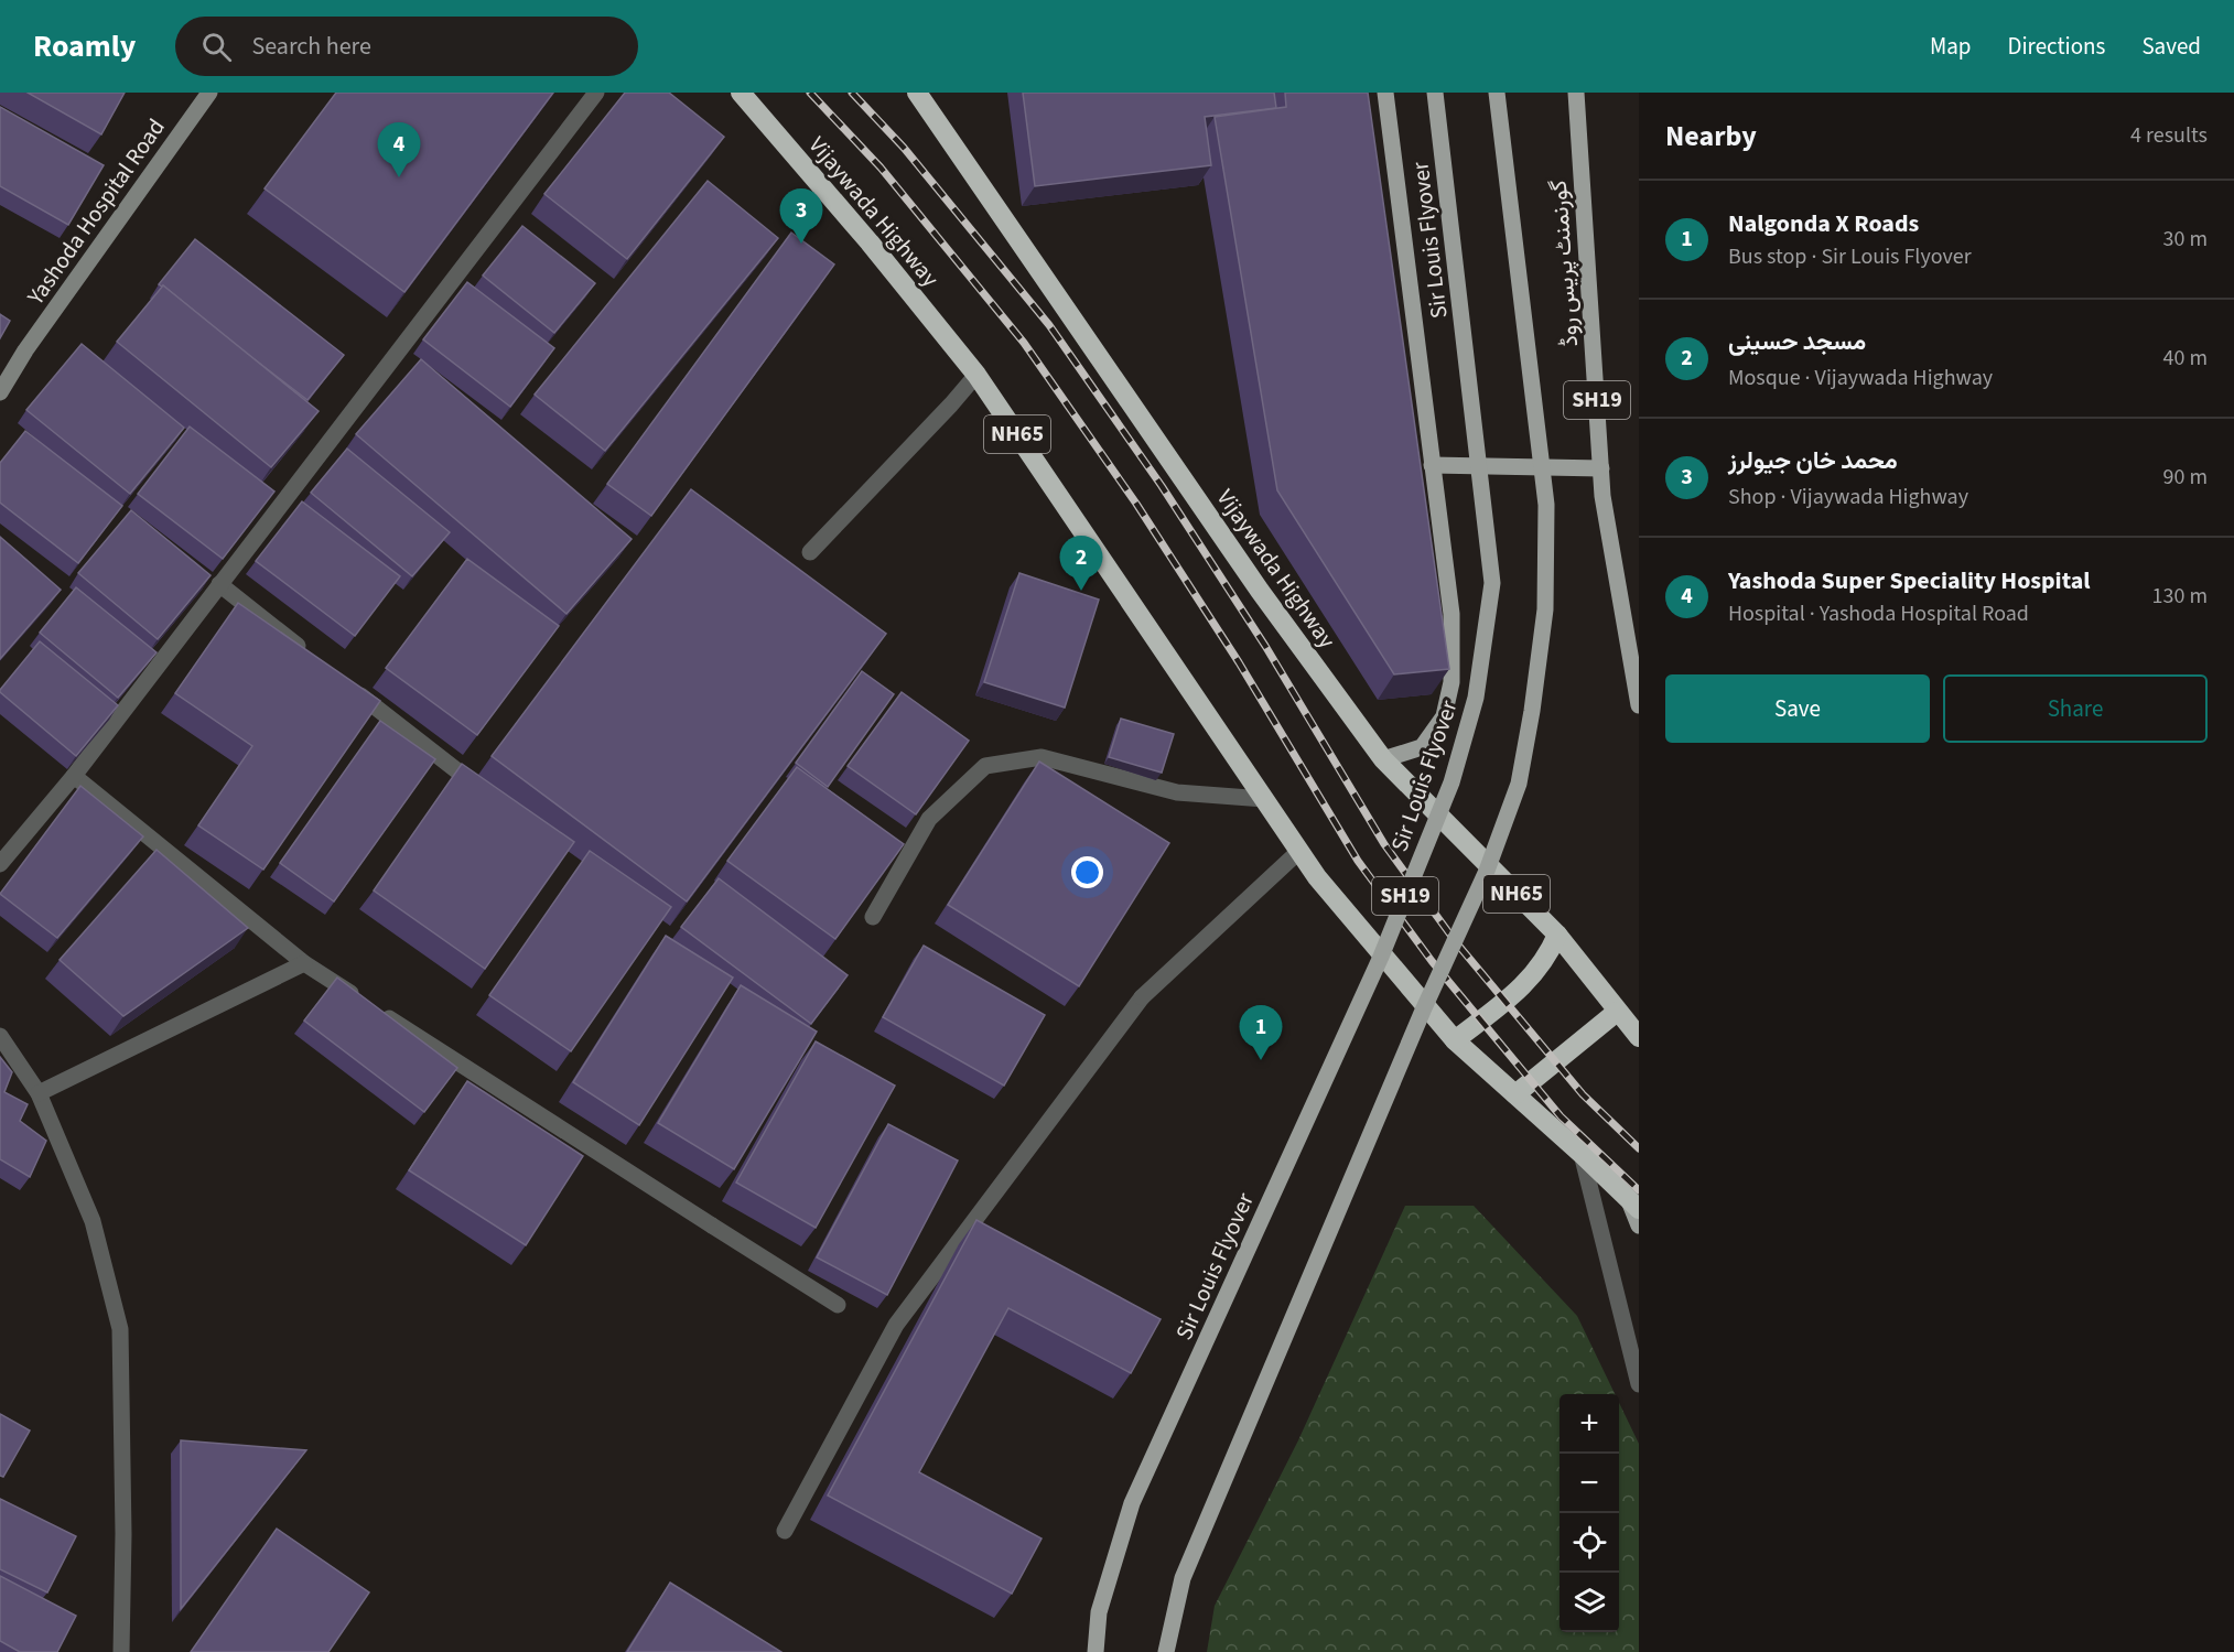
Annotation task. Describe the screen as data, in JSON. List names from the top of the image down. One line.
{"streets":{"highway":["Vijaywada Highway","NH65"],"main road":["Sir Louis Flyover","گورنمنٹ پریس روڈ","SH19"],"street":["Yashoda Hospital Road"]},"crossings":[["Vijaywada Highway","NH65"]],"page":{"header":"Roamly","search":"Search here","nav":["Map","Directions","Saved"],"heading":["Nearby","4 results"],"pins":["4","3","2","1"],"list":[{"mark":"1","name":"Nalgonda X Roads","note":"Bus stop · Sir Louis Flyover","value":"30 m"},{"mark":"2","name":"مسجد حسینی","note":"Mosque · Vijaywada Highway","value":"40 m"},{"mark":"3","name":"محمد خان جیولرز","note":"Shop · Vijaywada Highway","value":"90 m"},{"mark":"4","name":"Yashoda Super Speciality Hospital","note":"Hospital · Yashoda Hospital Road","value":"130 m"}],"buttons":["Save","Share"],"map_buttons":["+","−"]}}
